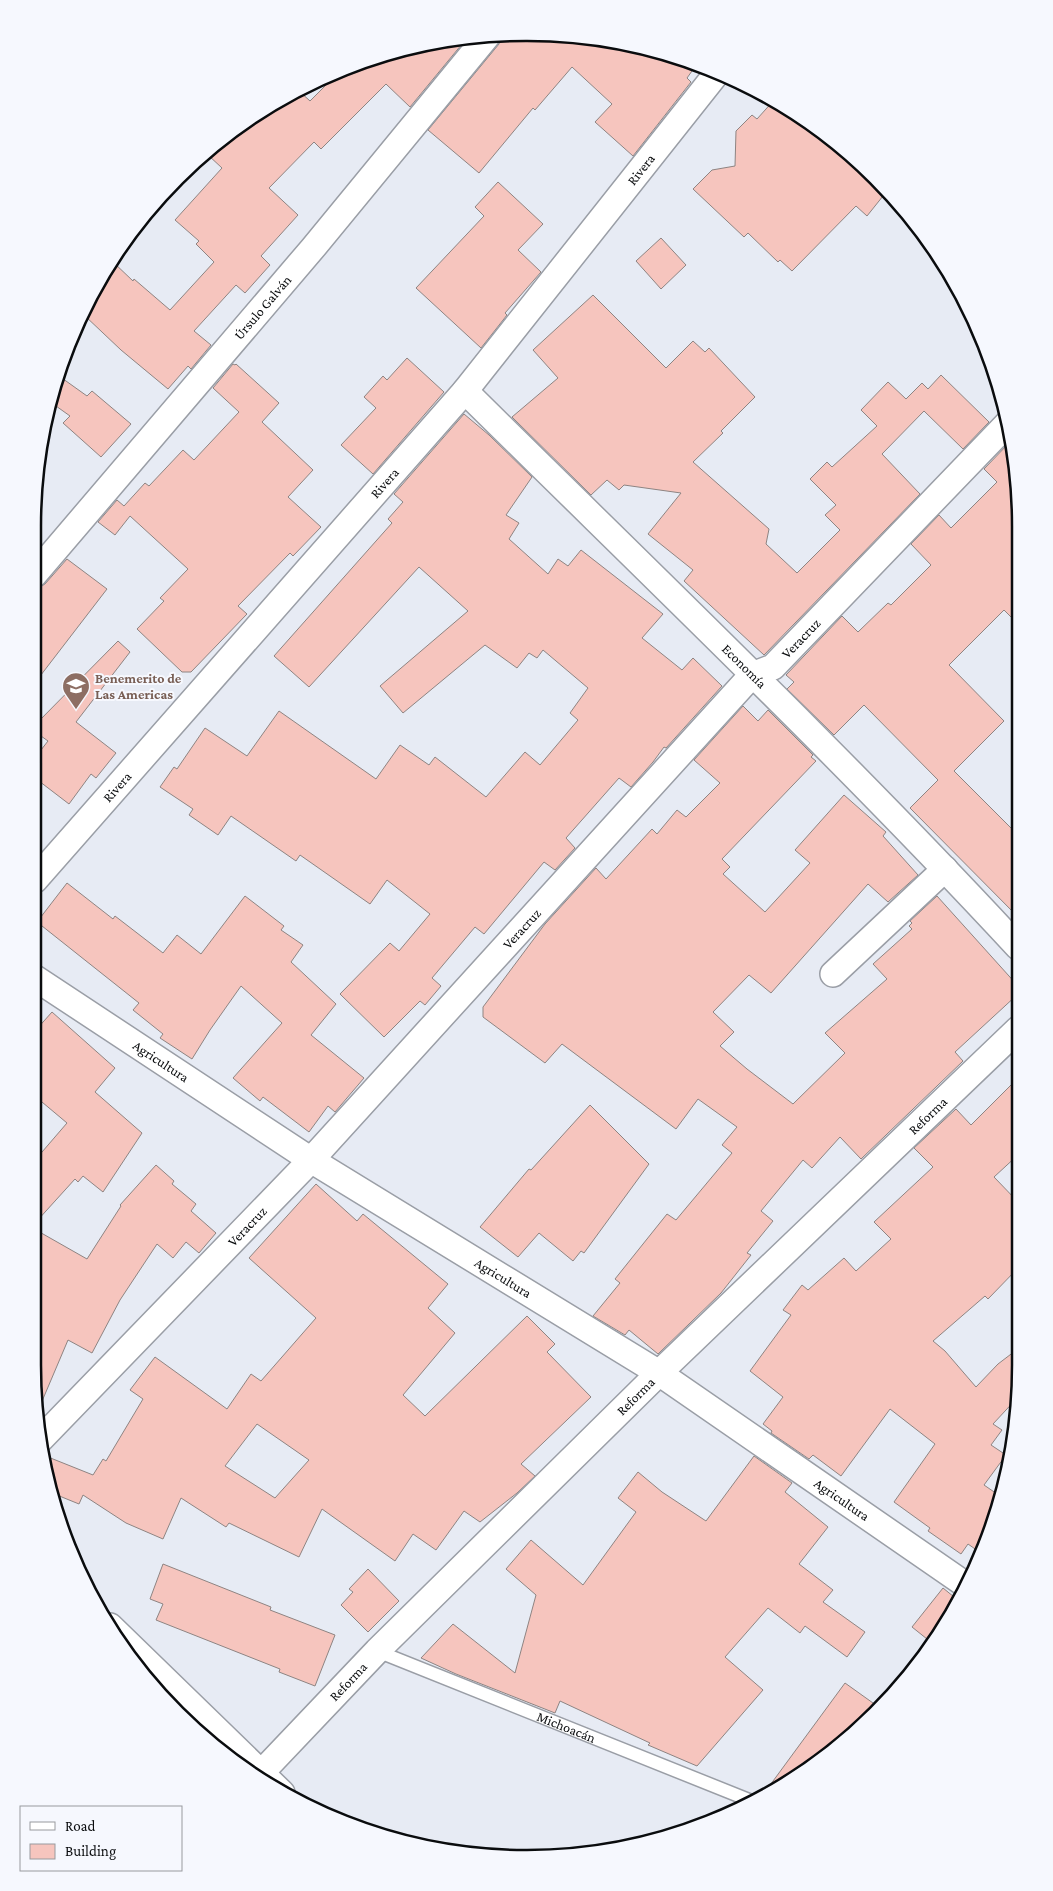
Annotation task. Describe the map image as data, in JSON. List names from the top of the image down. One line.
{"streets":{"street":["Rivera","Úrsulo Galván","Veracruz","Economía","Agricultura","Reforma"],"lane":["Michoacán"]},"crossings":[["Rivera","Economía"],["Veracruz","Economía"],["Veracruz","Agricultura"],["Agricultura","Reforma"],["Reforma","Michoacán"]],"places":{"school or university":["Benemerito de Las Americas"]},"legend":["Road","Building"]}
